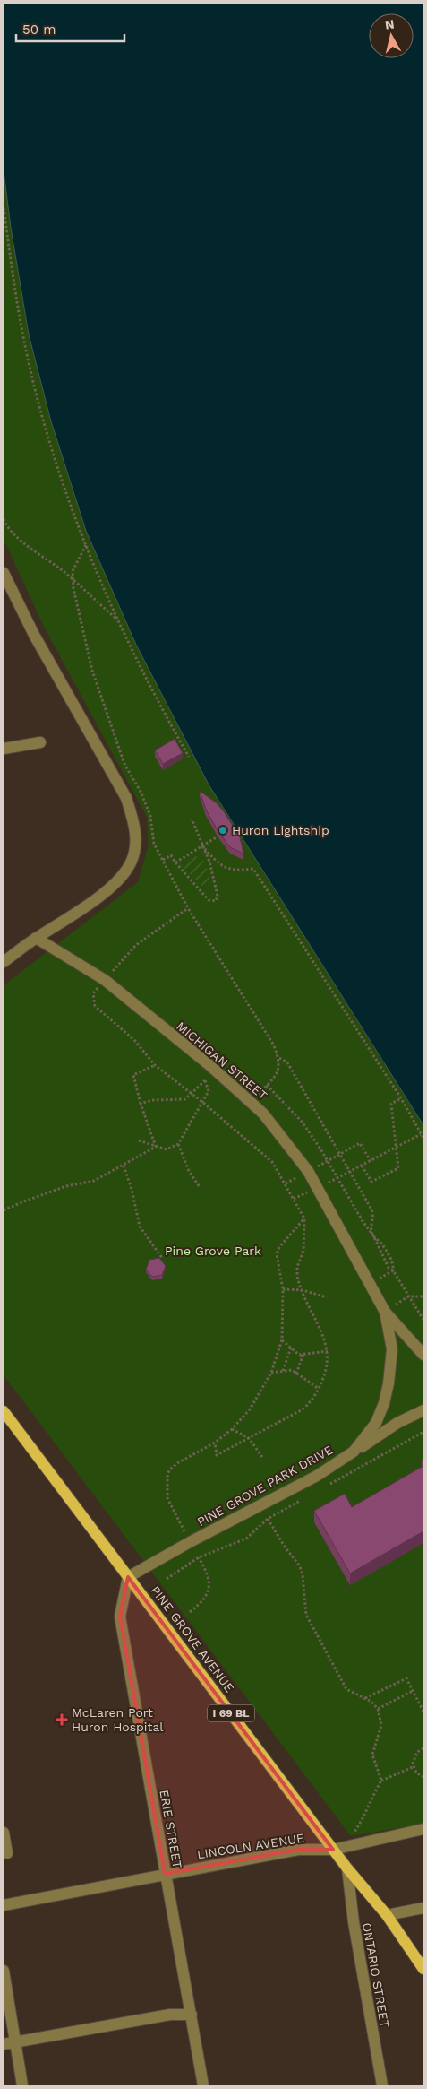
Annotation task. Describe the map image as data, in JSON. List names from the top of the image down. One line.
{"streets":{"main road":["PINE GROVE AVENUE","I 69 BL"],"street":["MICHIGAN STREET","PINE GROVE PARK DRIVE","ERIE STREET","LINCOLN AVENUE","ONTARIO STREET"]},"crossings":[["MICHIGAN STREET","PINE GROVE PARK DRIVE"],["PINE GROVE PARK DRIVE","PINE GROVE AVENUE"],["PINE GROVE PARK DRIVE","ERIE STREET"],["PINE GROVE AVENUE","ERIE STREET"],["PINE GROVE AVENUE","LINCOLN AVENUE"],["PINE GROVE AVENUE","ONTARIO STREET"],["ERIE STREET","LINCOLN AVENUE"]],"parks":["Pine Grove Park"],"places":{"other":["Huron Lightship"],"health":["McLaren Port Huron Hospital"]},"scale_bar":"50 m","north":"top"}
